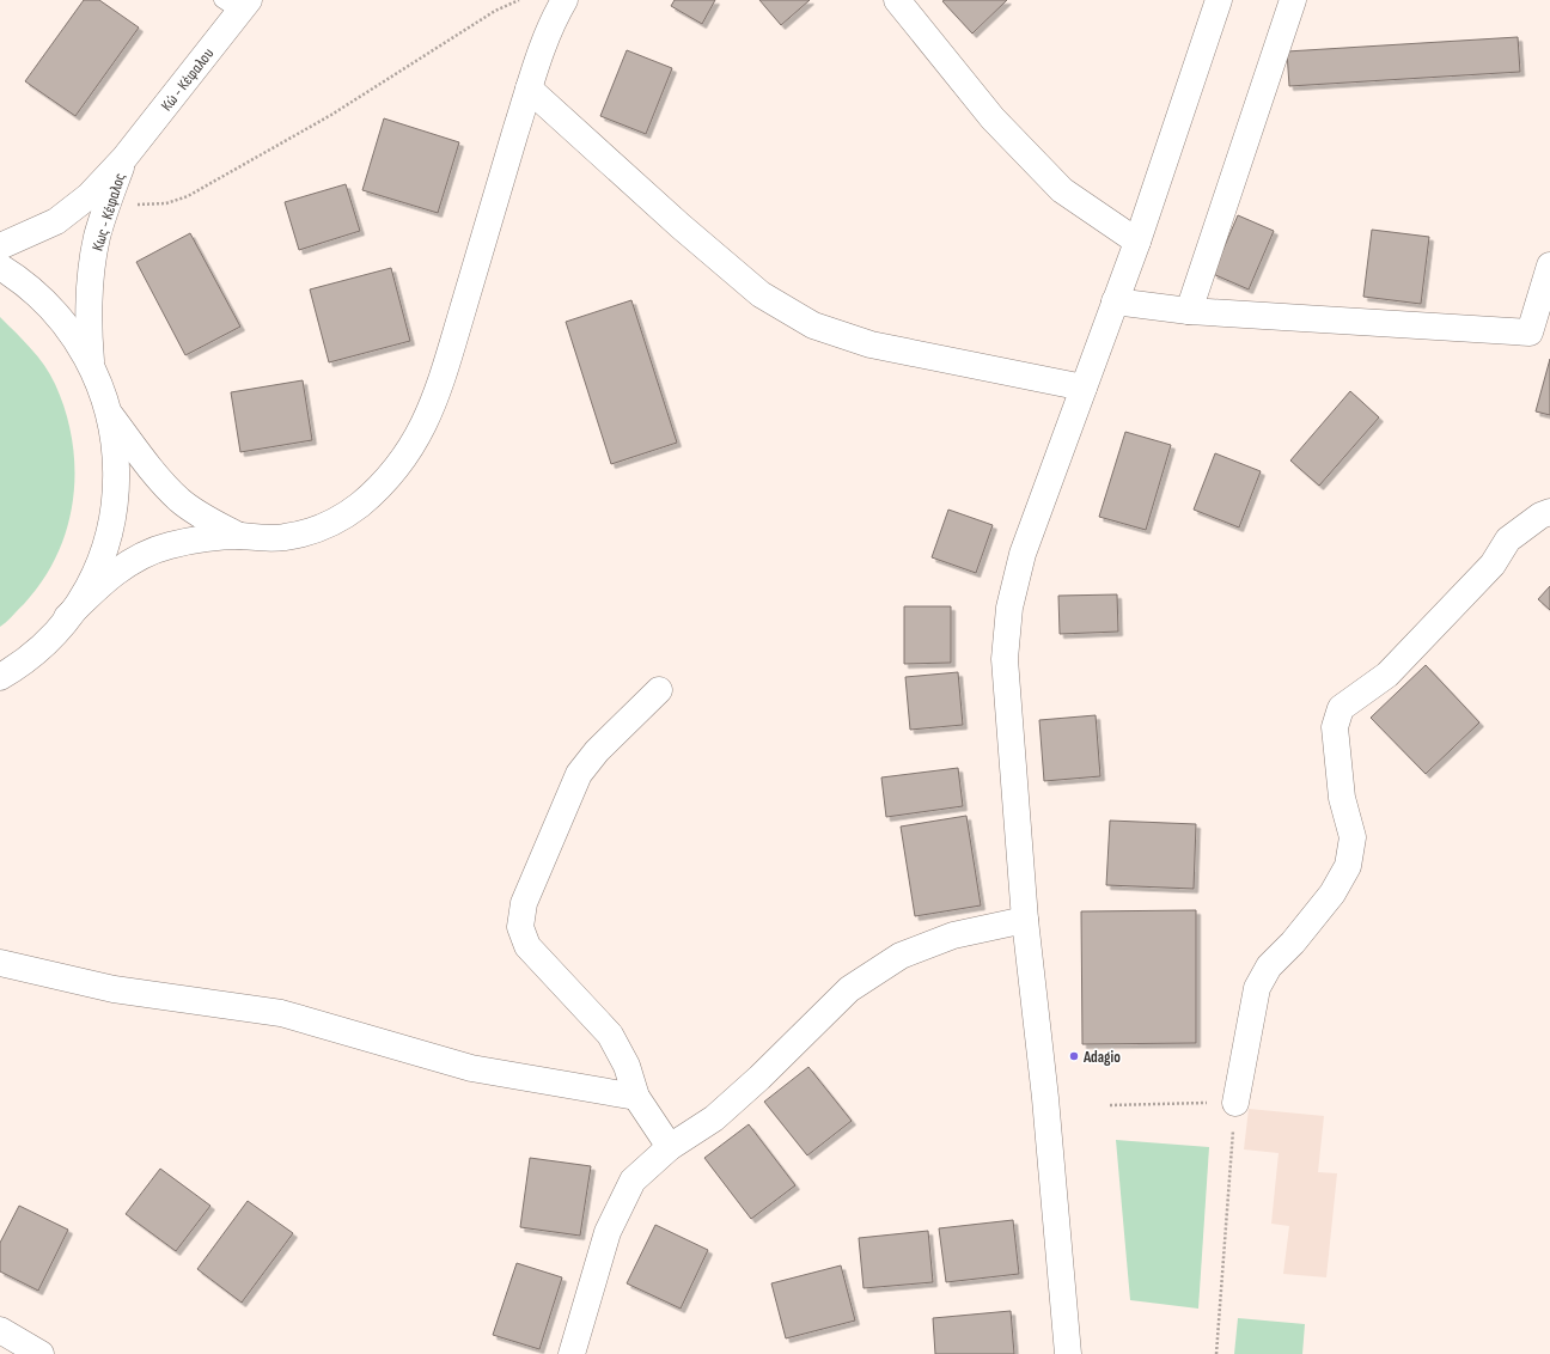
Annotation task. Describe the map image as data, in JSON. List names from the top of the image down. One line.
{"streets":{"street":["Κώ - Κέφαλου","Κως - Κέφαλος"]},"crossings":[["Κώ - Κέφαλου","Κως - Κέφαλος"]],"places":["Adagio"]}
